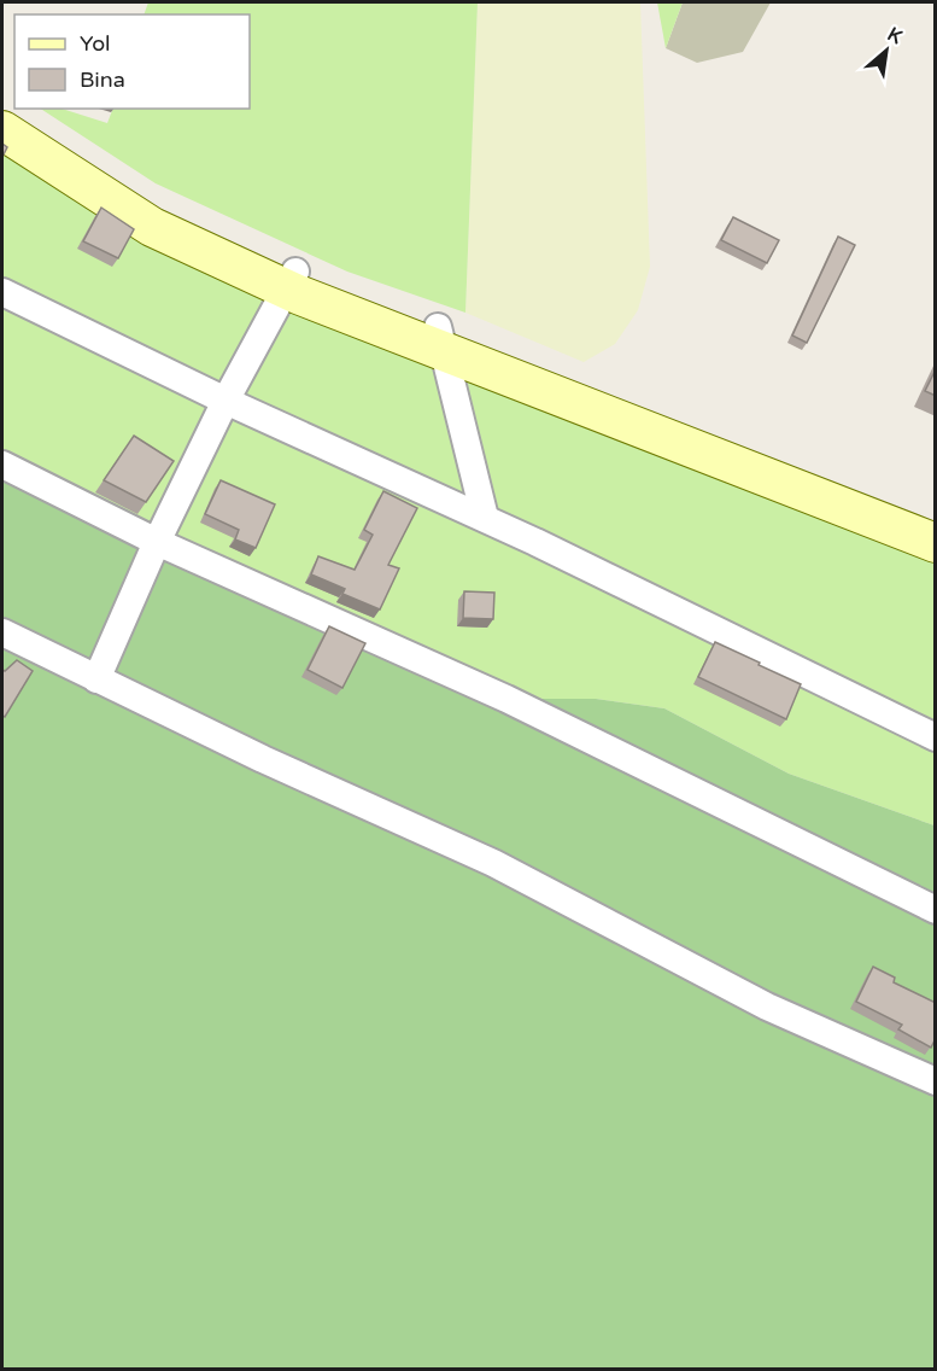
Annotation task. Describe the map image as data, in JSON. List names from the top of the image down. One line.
{"legend":["Yol","Bina"],"north":"top right"}
